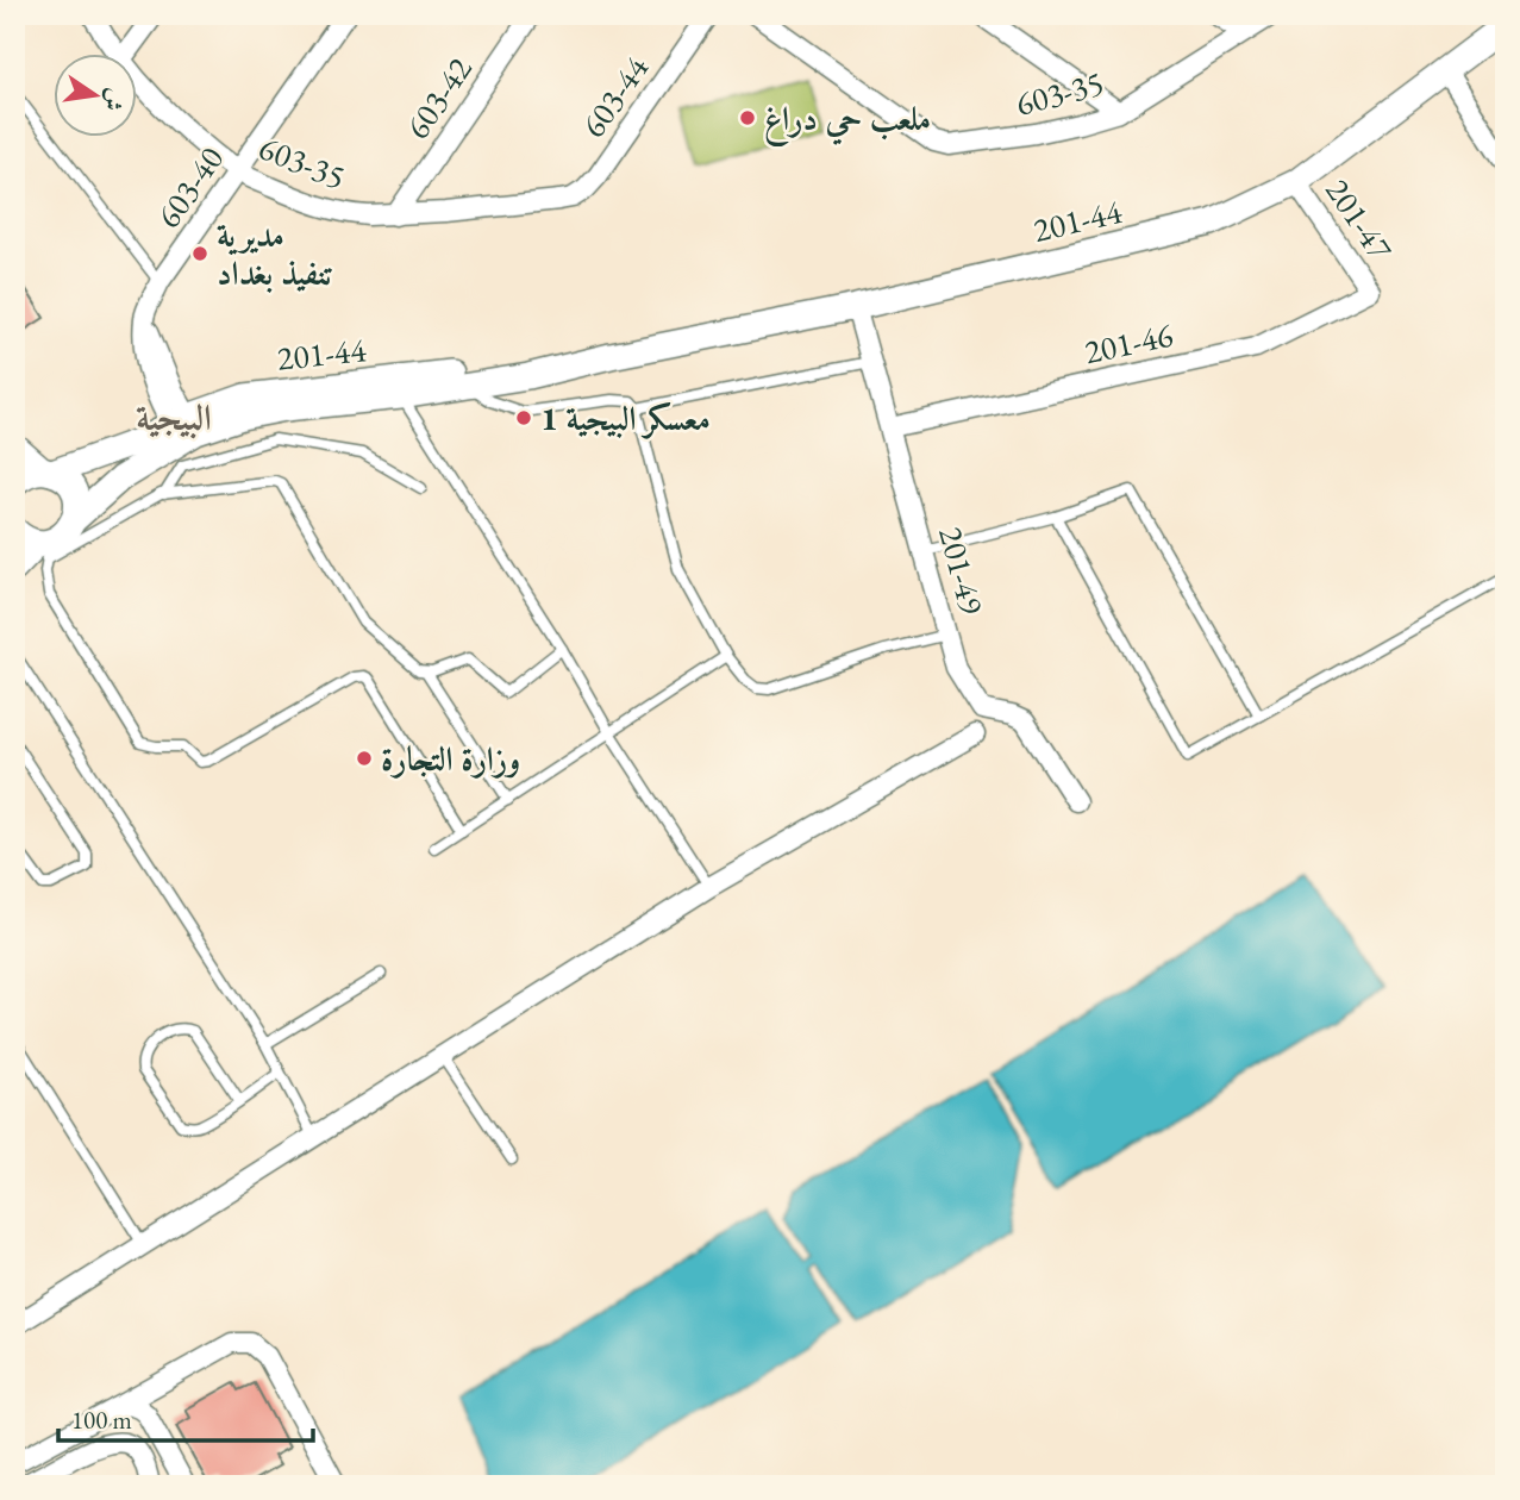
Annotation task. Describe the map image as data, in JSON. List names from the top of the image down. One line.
{"streets":{"street":["603-35","603-44","603-42","603-40","201-47","201-44","201-46","201-49"]},"crossings":[["603-35","603-44"],["603-35","603-42"],["603-35","603-40"],["603-40","201-44"],["201-47","201-44"],["201-47","201-46"],["201-44","201-49"],["201-46","201-49"]],"districts":["البيجية"],"places":["ملعب حي دراغ","مديرية تنفيذ بغداد","معسكر البيجية 1","وزارة التجارة"],"scale_bar":"100 m","north":"right"}
